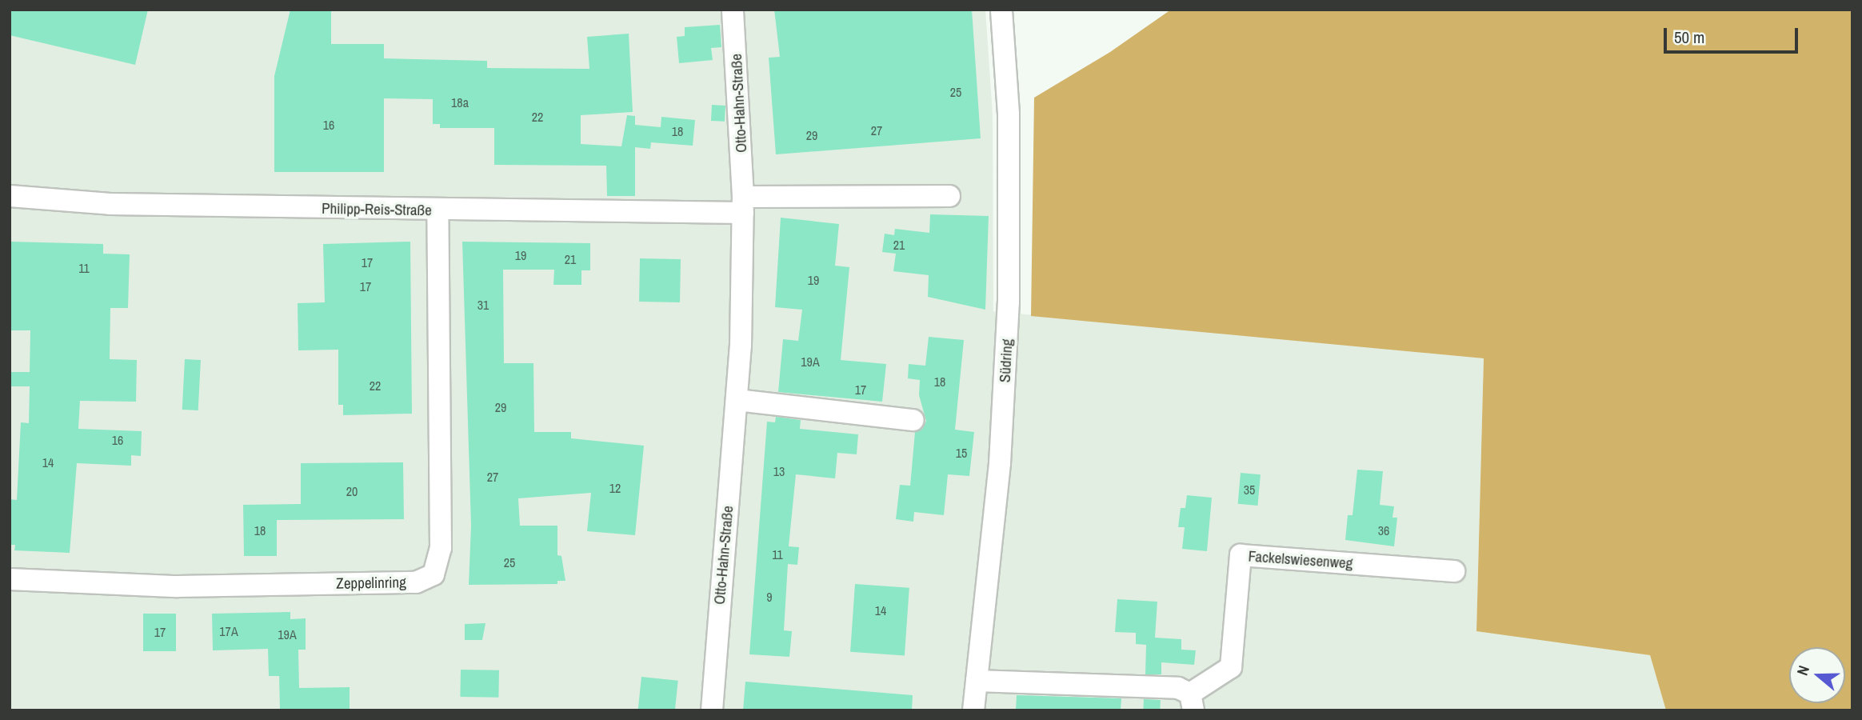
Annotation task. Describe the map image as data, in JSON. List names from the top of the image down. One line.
{"streets":{"street":["Otto-Hahn-Straße","Philipp-Reis-Straße","Südring","Fackelswiesenweg","Zeppelinring"]},"crossings":[["Otto-Hahn-Straße","Philipp-Reis-Straße"],["Philipp-Reis-Straße","Zeppelinring"],["Südring","Fackelswiesenweg"]],"house_numbers":["25","18a","22","16","27","18","29","21","19","21","17","11","19","17","31","19A","18","22","17","29","16","15","14","13","27","12","35","20","18","36","11","25","9","14","17A","17","19A"],"scale_bar":"50 m","north":"left"}
